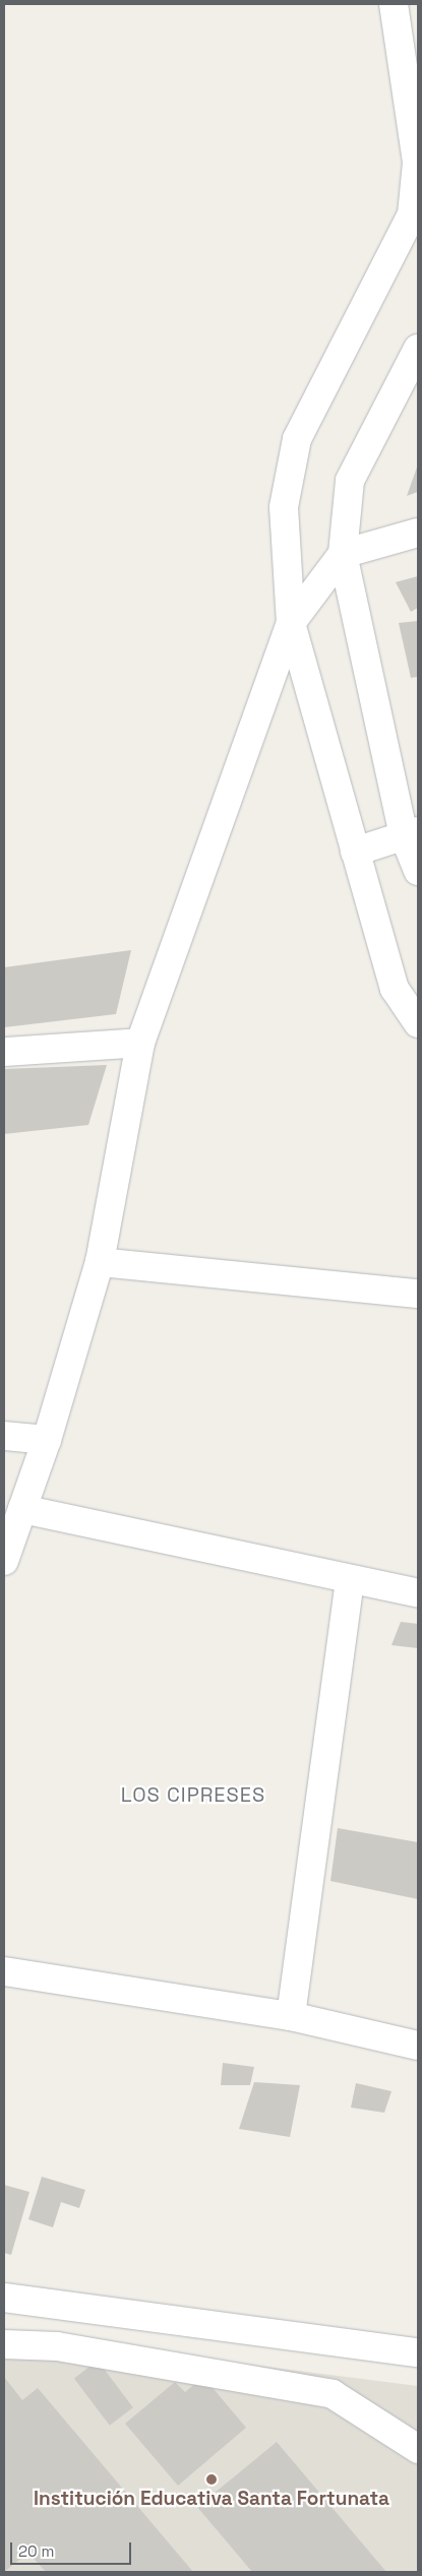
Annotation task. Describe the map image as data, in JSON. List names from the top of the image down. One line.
{"districts":["LOS CIPRESES"],"places":["Institución Educativa Santa Fortunata"],"scale_bar":"20 m"}
